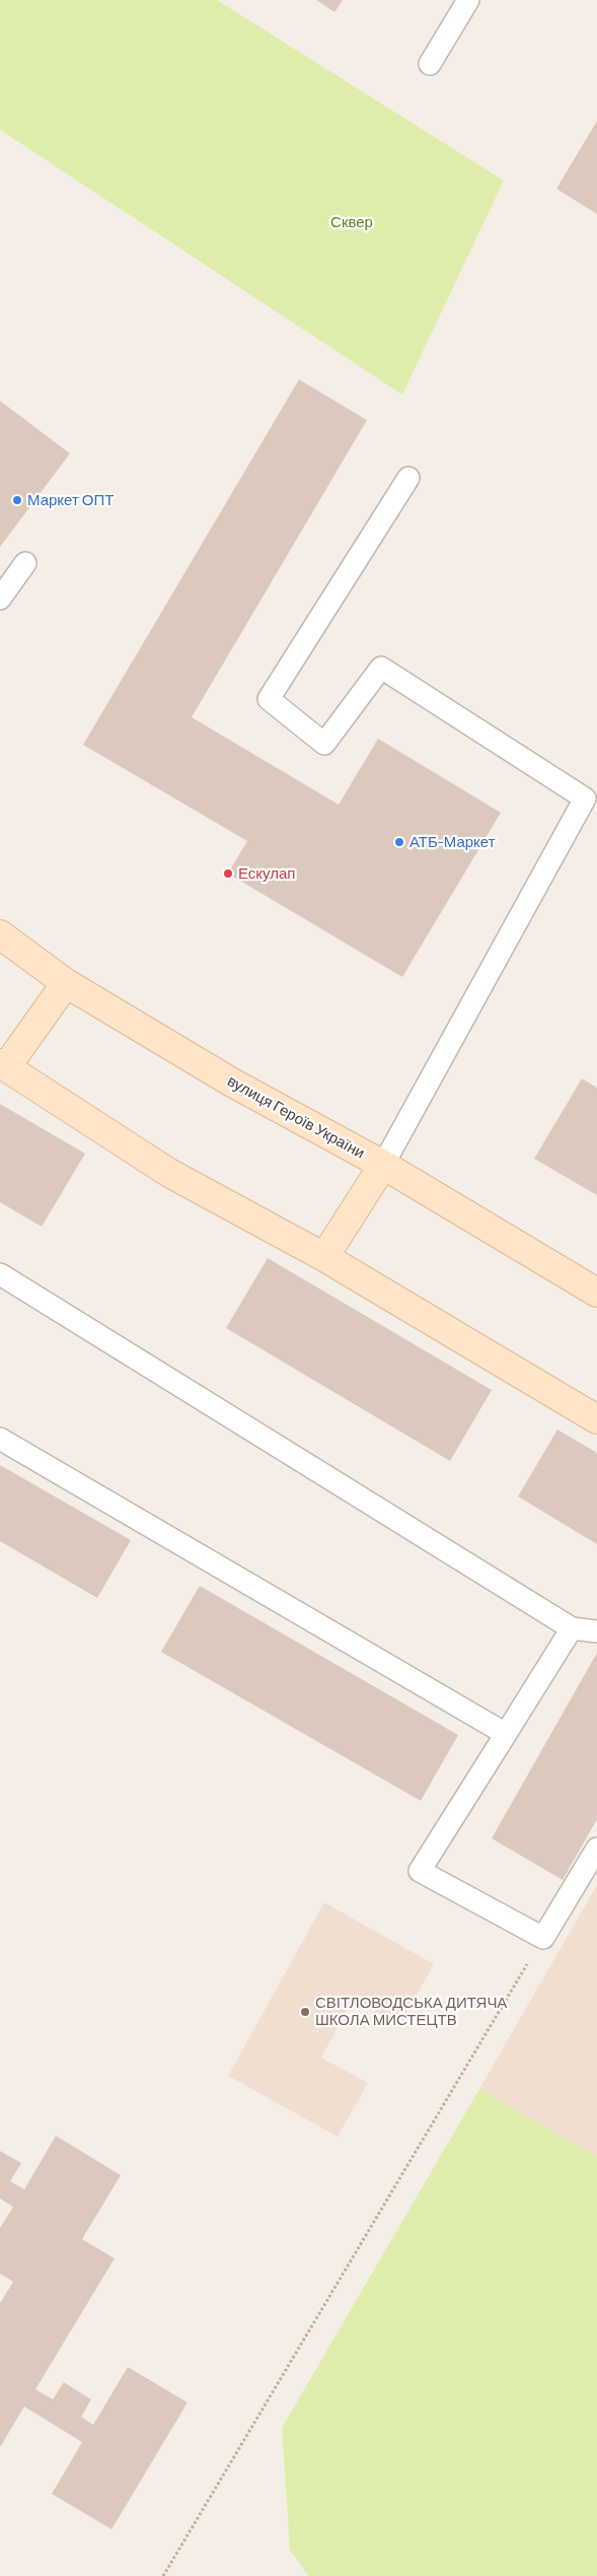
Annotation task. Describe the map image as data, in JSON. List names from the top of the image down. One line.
{"streets":{"main road":["вулиця Героїв України"]},"parks":["Сквер"],"places":["Маркет ОПТ","АТБ-Маркет","Ескулап","СВІТЛОВОДСЬКА ДИТЯЧА ШКОЛА МИСТЕЦТВ"]}
